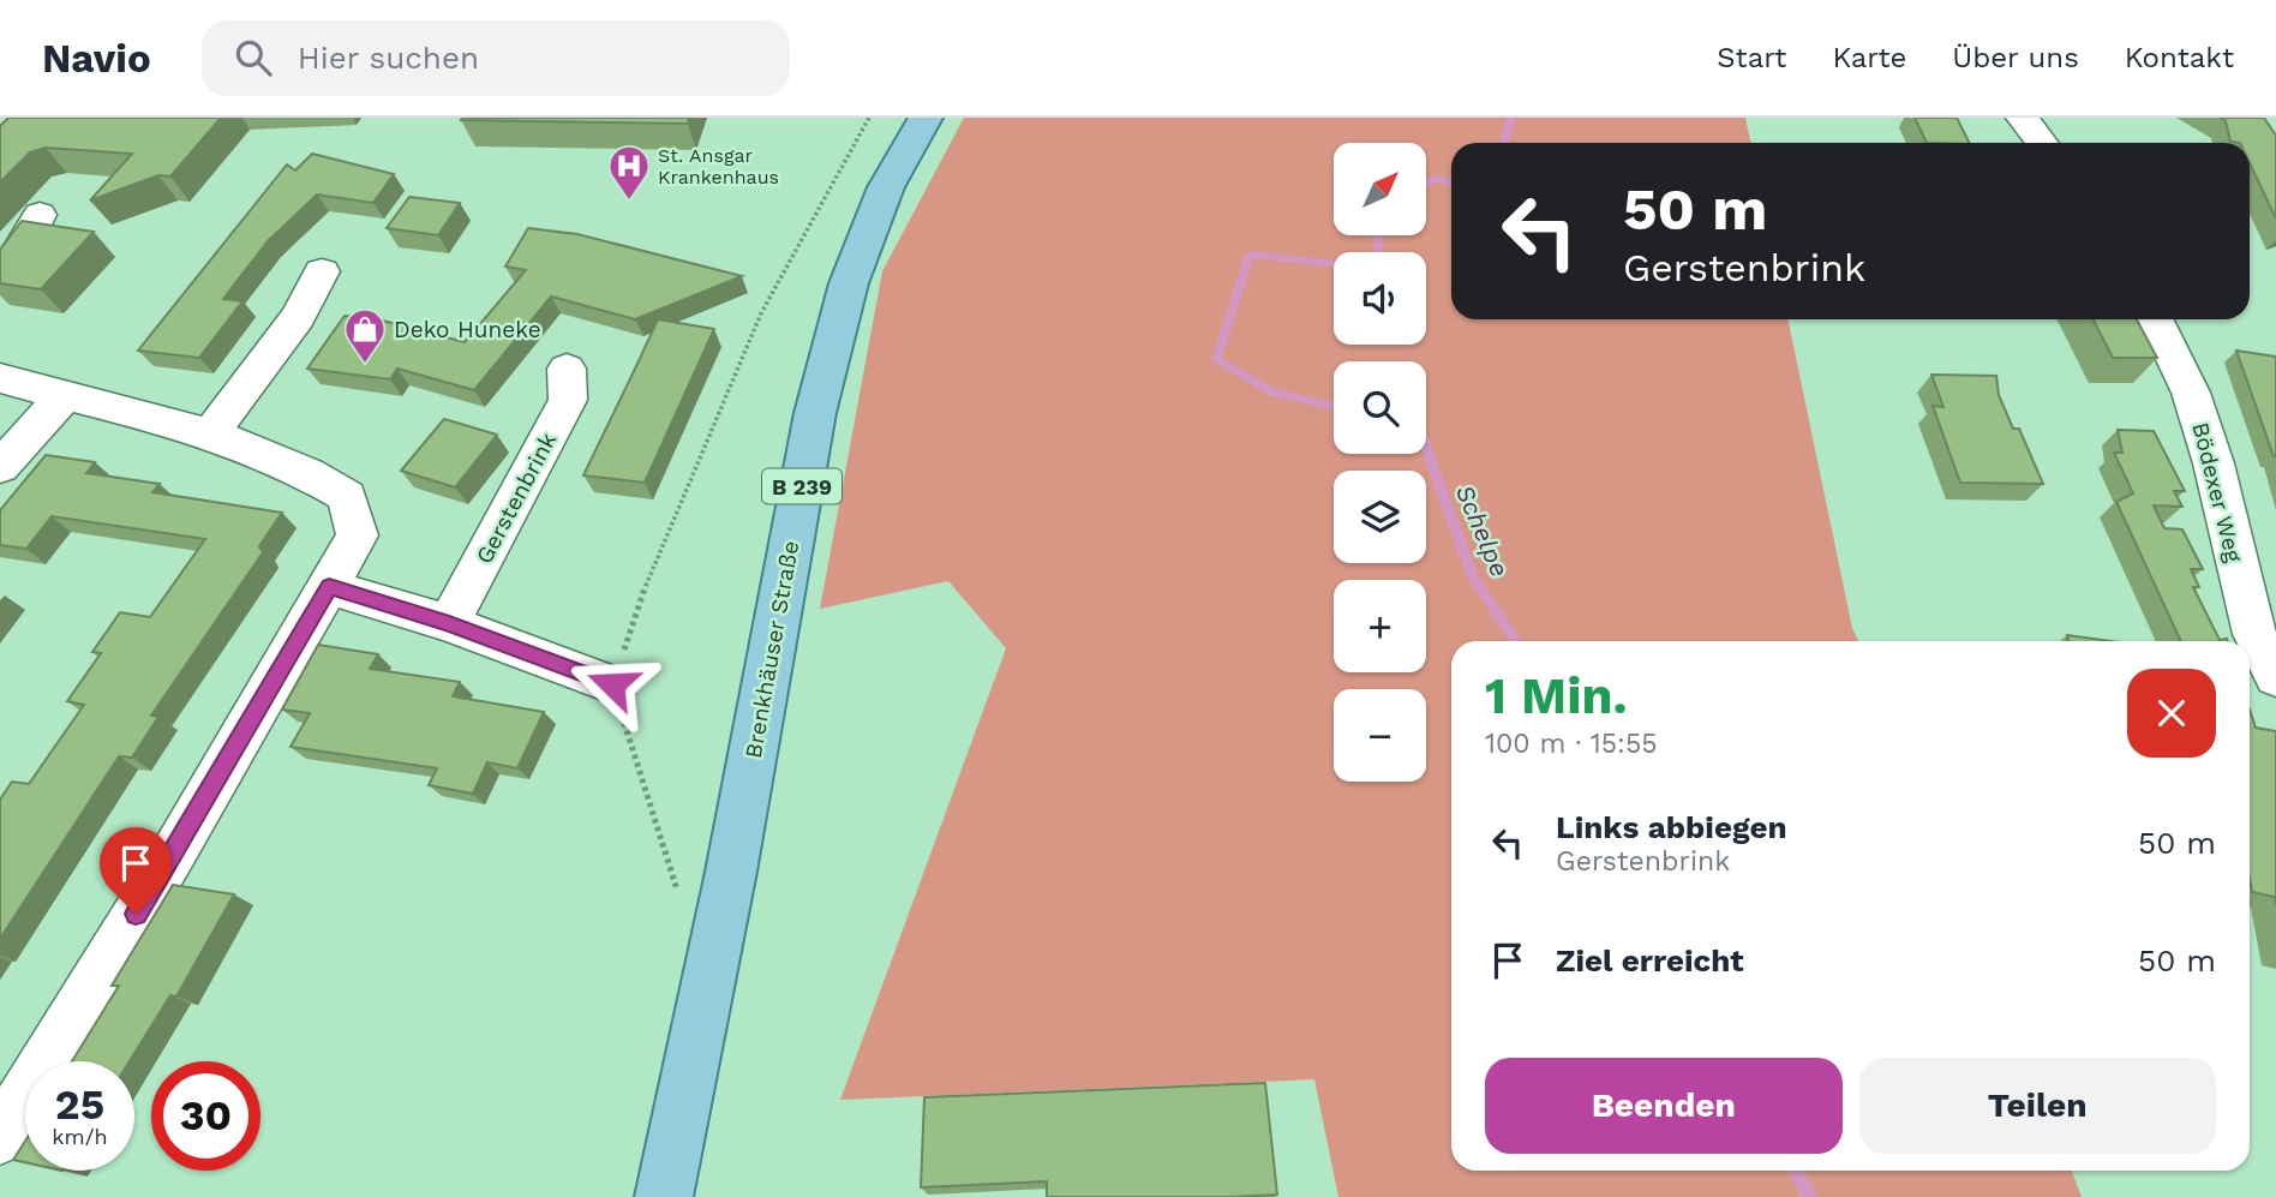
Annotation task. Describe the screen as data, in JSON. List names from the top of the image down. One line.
{"streets":{"main road":["B 239","Brenkhäuser Straße"],"street":["Bödexer Weg","Gerstenbrink"]},"water":["Schelpe"],"places":{"hospital":["St. Ansgar Krankenhaus"],"shop":["Deko Huneke"]},"north":"top right","page":{"header":"Navio","search":"Hier suchen","nav":["Start","Karte","Über uns","Kontakt"],"map_buttons":["+","−"],"turn":["50 m","Gerstenbrink"],"heading":["1 Min.","100 m · 15:55"],"list":[{"name":"Links abbiegen","note":"Gerstenbrink","value":"50 m"},{"name":"Ziel erreicht","value":"50 m"}],"buttons":["Beenden","Teilen"],"speed":"25 km/h","limit":"30"}}
